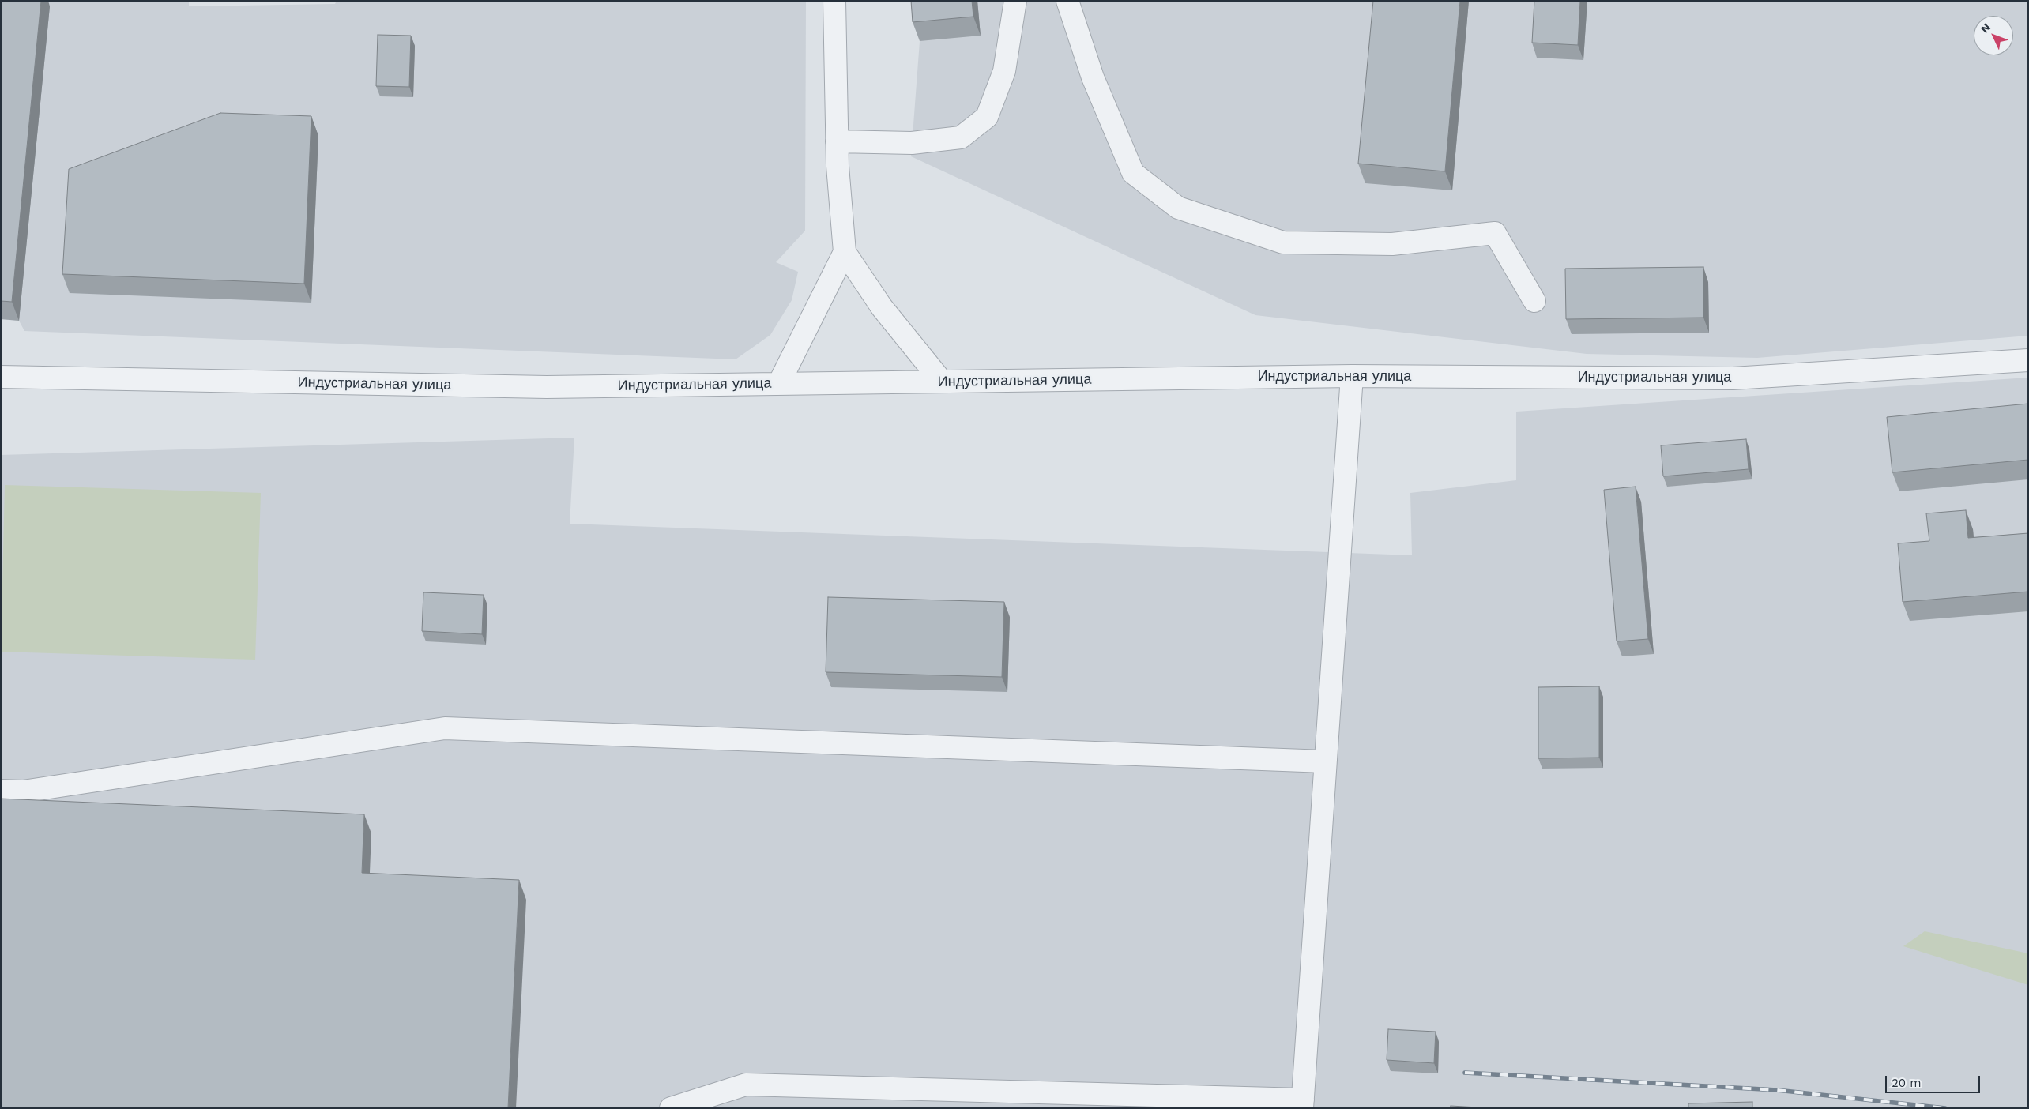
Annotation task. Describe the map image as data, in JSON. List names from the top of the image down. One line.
{"streets":{"street":["Индустриальная улица"]},"scale_bar":"20 m","north":"top left"}
